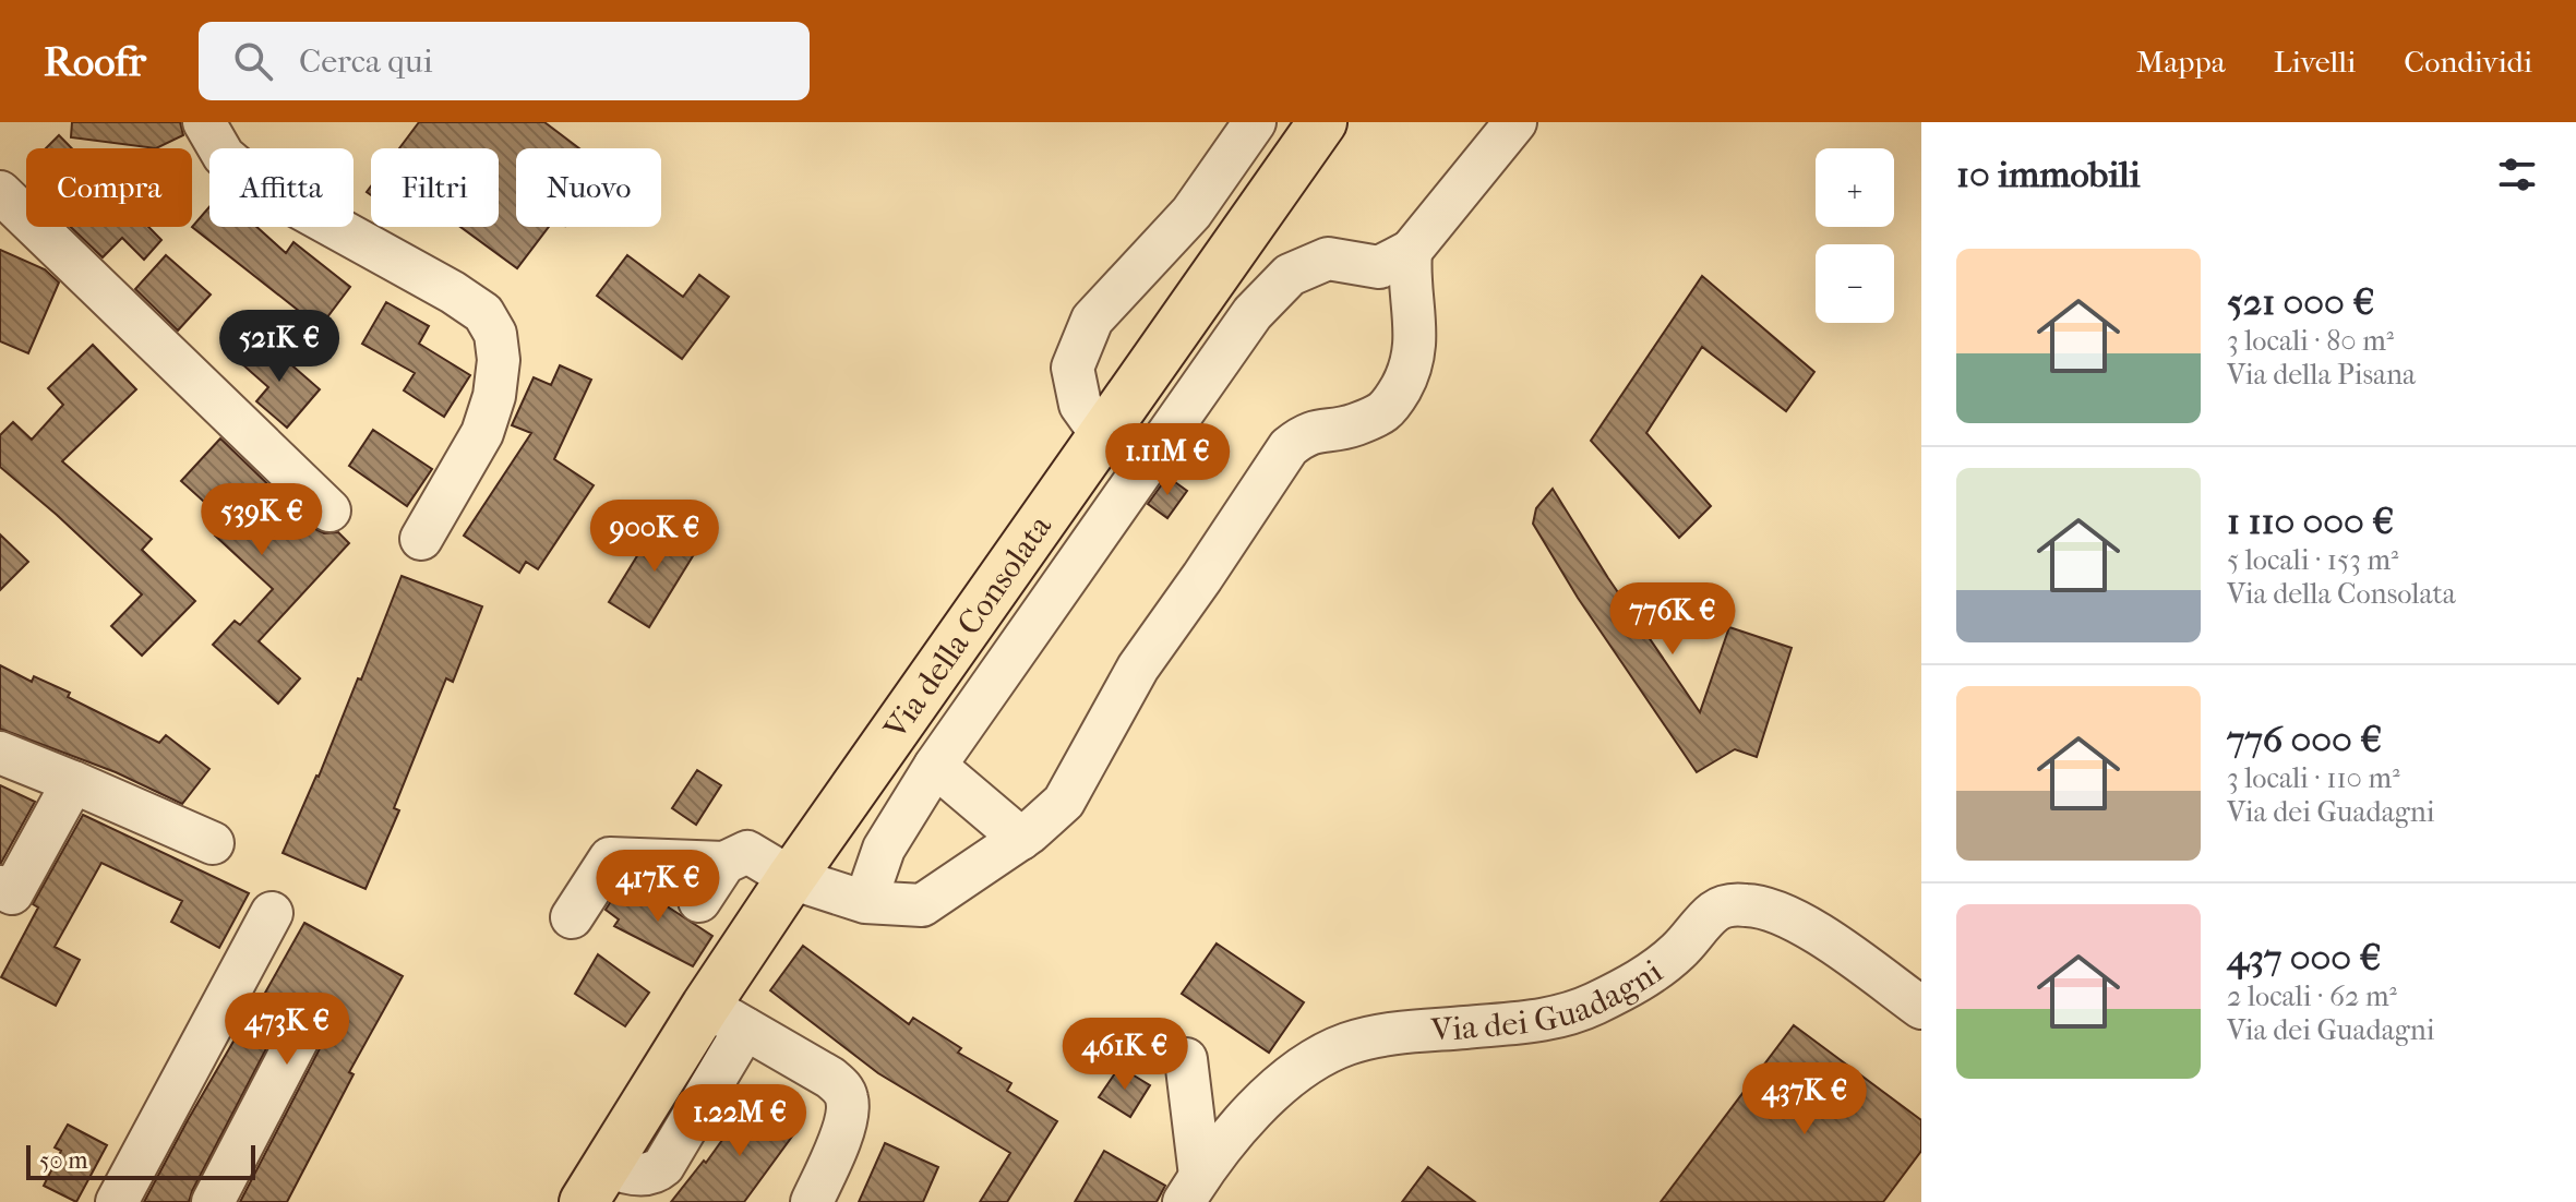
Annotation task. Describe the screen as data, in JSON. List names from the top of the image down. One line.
{"streets":{"main road":["Via della Consolata"],"street":["Via dei Guadagni"]},"scale_bar":"50 m","page":{"header":"Roofr","search":"Cerca qui","nav":["Mappa","Livelli","Condividi"],"heading":"10 immobili","map_buttons":["+","−"],"chip":["Compra","Affitta","Filtri","Nuovo"],"list":[{"name":"521 000 €","note":"3 locali · 80 m² · Via della Pisana"},{"name":"1 110 000 €","note":"5 locali · 153 m² · Via della Consolata"},{"name":"776 000 €","note":"3 locali · 110 m² · Via dei Guadagni"},{"name":"437 000 €","note":"2 locali · 62 m² · Via dei Guadagni"}],"price":["521K €","1.11M €","539K €","900K €","776K €","417K €","473K €","461K €","437K €","1.22M €"],"scale":"50 m"}}
